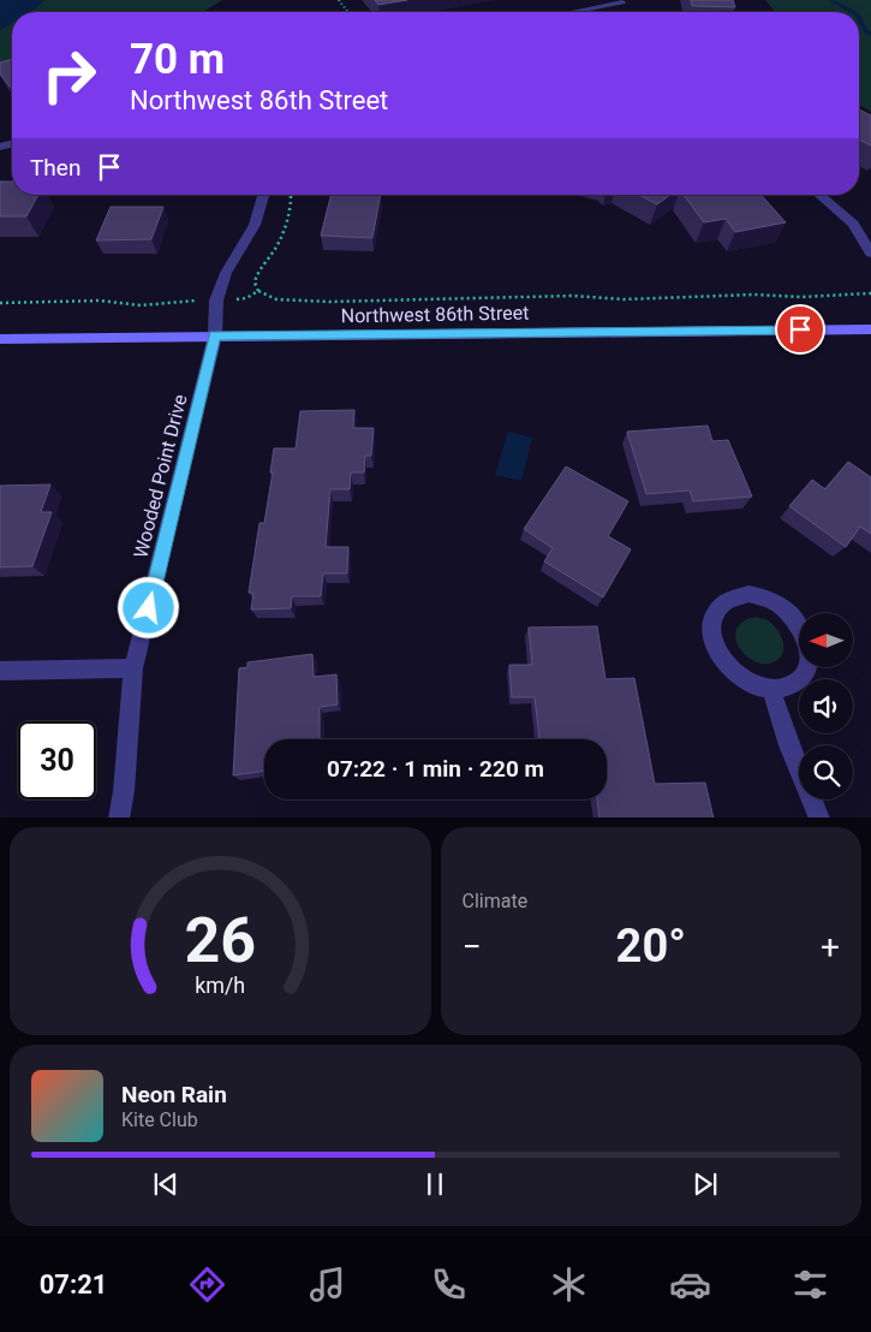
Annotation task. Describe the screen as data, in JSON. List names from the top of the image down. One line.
{"streets":{"main road":["Northwest 86th Street"],"street":["Wooded Point Drive"]},"crossings":[["Northwest 86th Street","Wooded Point Drive"]],"north":"left","page":{"turn":["70 m","Northwest 86th Street"],"then":"Then","limit":"30","trip":"07:22 · 1 min · 220 m","tile":"Climate","heat":["−","20°","+"],"song":["Neon Rain","Kite Club"],"tabs":"07:21","gauge":["26","km/h"]}}
